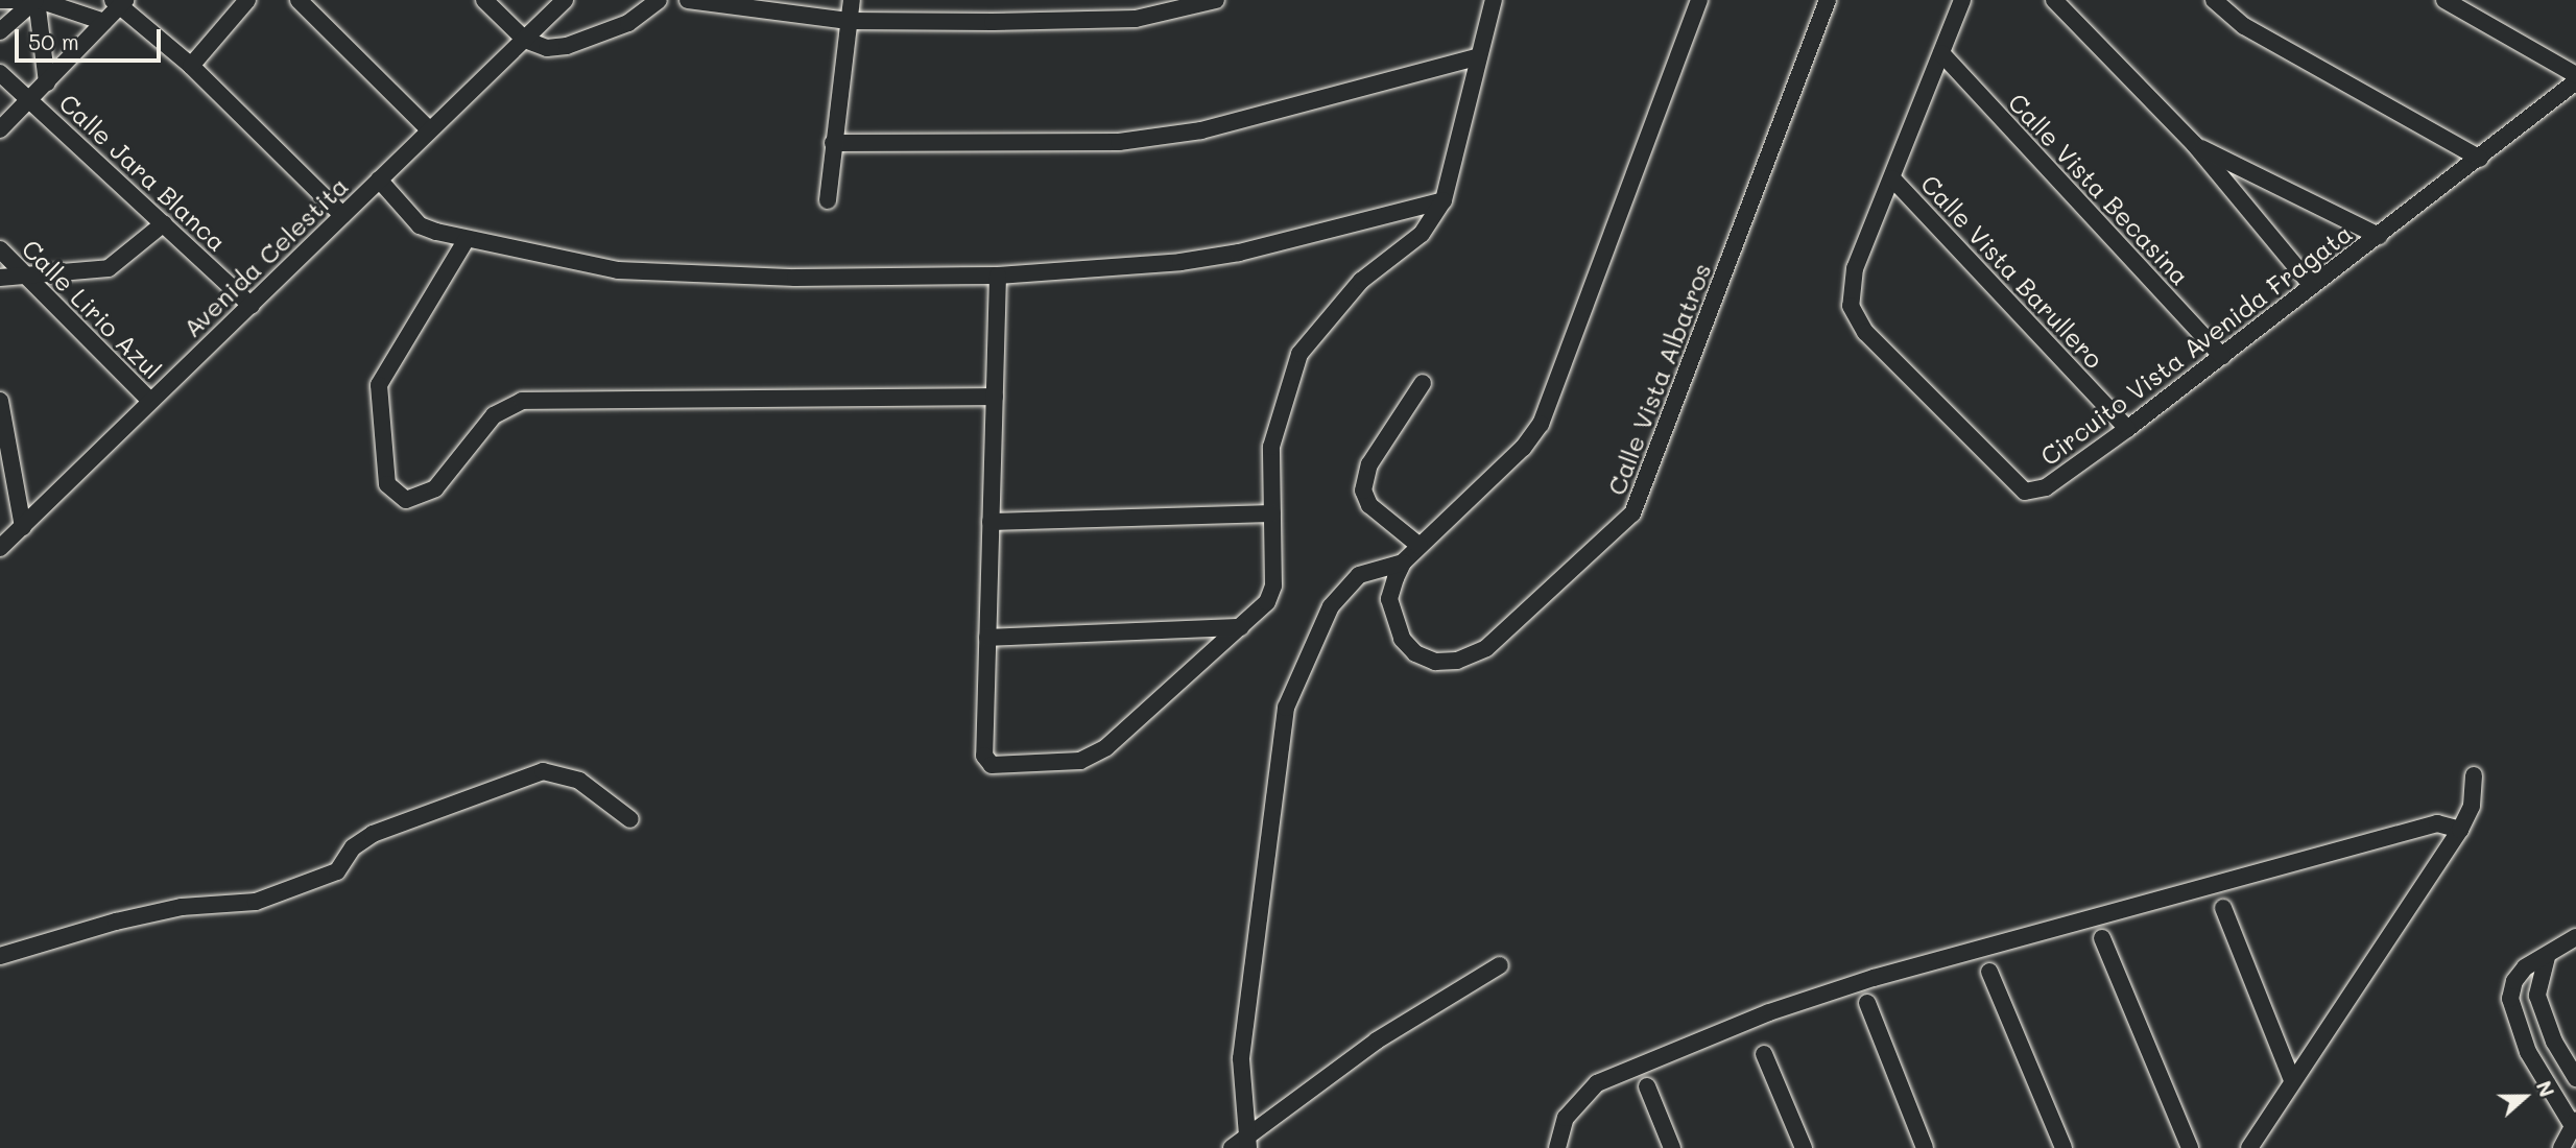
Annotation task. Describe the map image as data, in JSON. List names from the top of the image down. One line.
{"streets":{"street":["Calle Jara Blanca","Calle Vista Becasina","Avenida Celestita","Calle Vista Barullero","Calle Lirio Azul","Circuito Vista Avenida Fragata","Calle Vista Albatros"]},"crossings":[["Calle Jara Blanca","Avenida Celestita"],["Calle Vista Becasina","Circuito Vista Avenida Fragata"],["Avenida Celestita","Calle Lirio Azul"],["Calle Vista Barullero","Circuito Vista Avenida Fragata"]],"scale_bar":"50 m","north":"right"}
